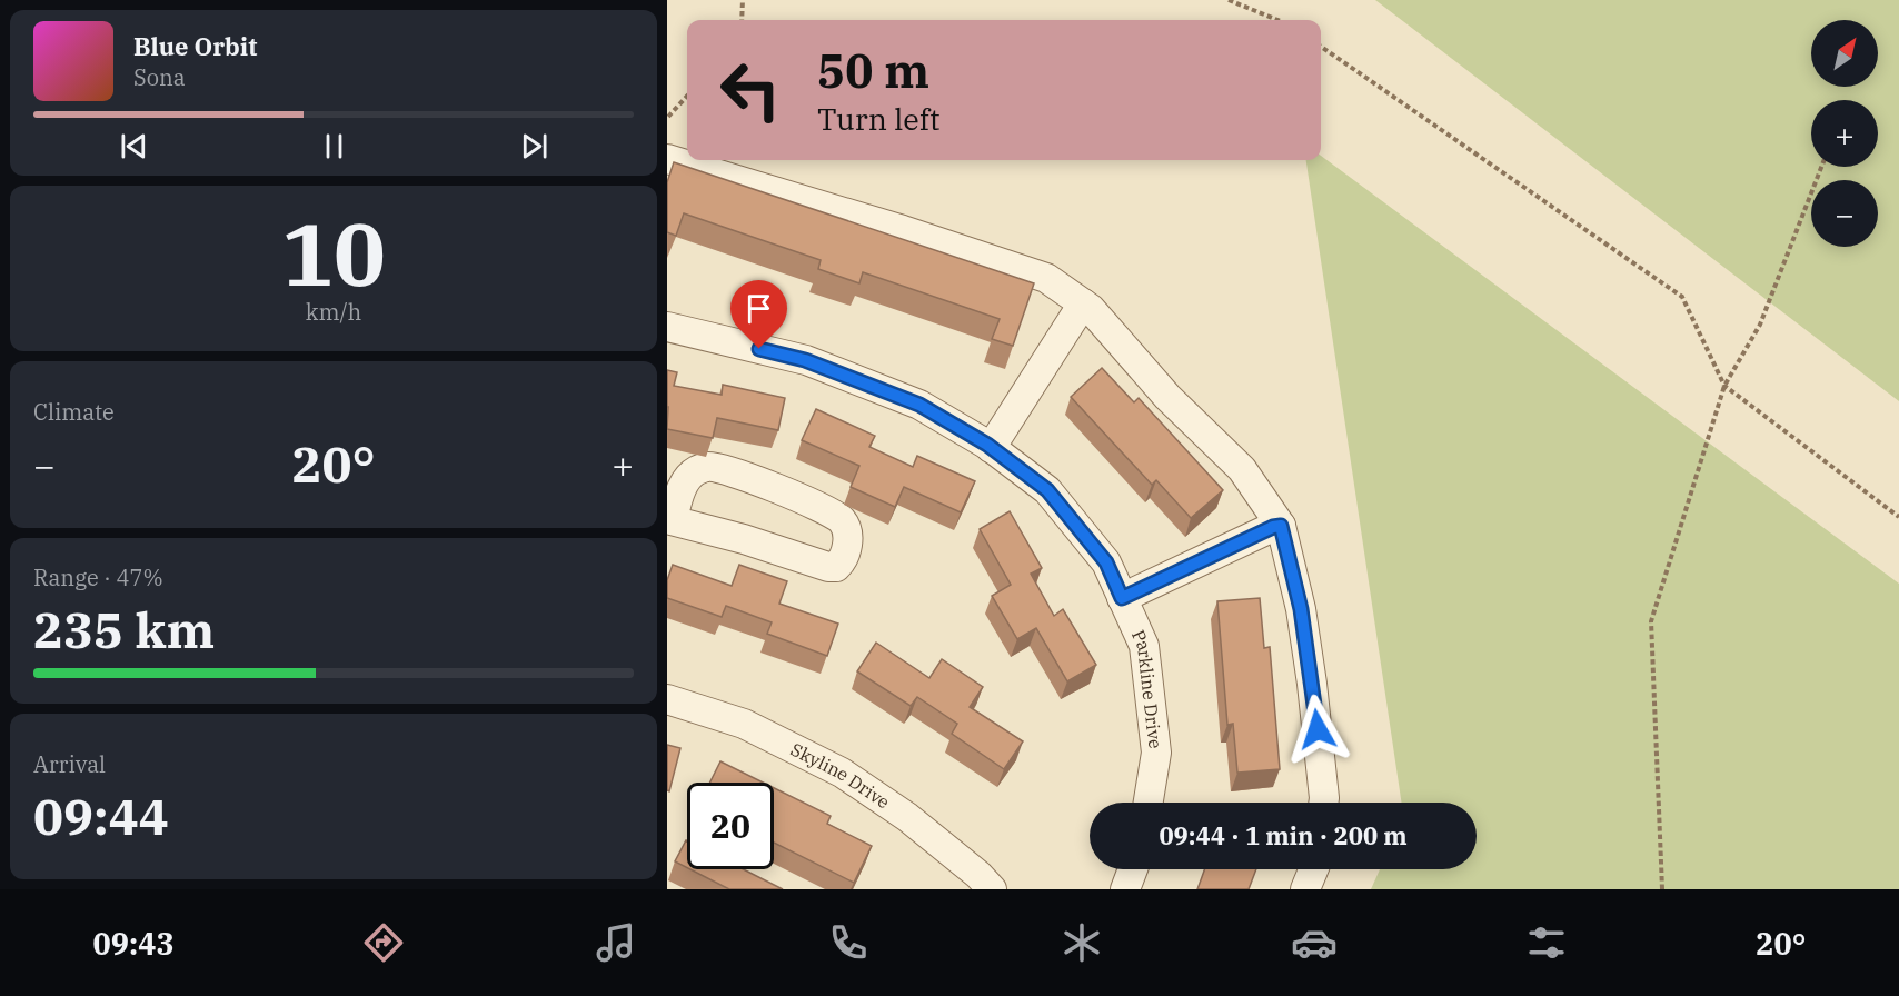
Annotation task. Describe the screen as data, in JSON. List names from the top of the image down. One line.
{"streets":{"street":["Parkline Drive","Skyline Drive"]},"north":"top right","page":{"map_buttons":["+","−"],"turn":["50 m","Turn left"],"song":["Blue Orbit","Sona"],"tile":[["10","km/h"],"Climate",["Range · 47%","235 km"],["Arrival","09:44"]],"heat":["−","20°","+"],"limit":"20","trip":"09:44 · 1 min · 200 m","tabs":["09:43","20°"]}}
